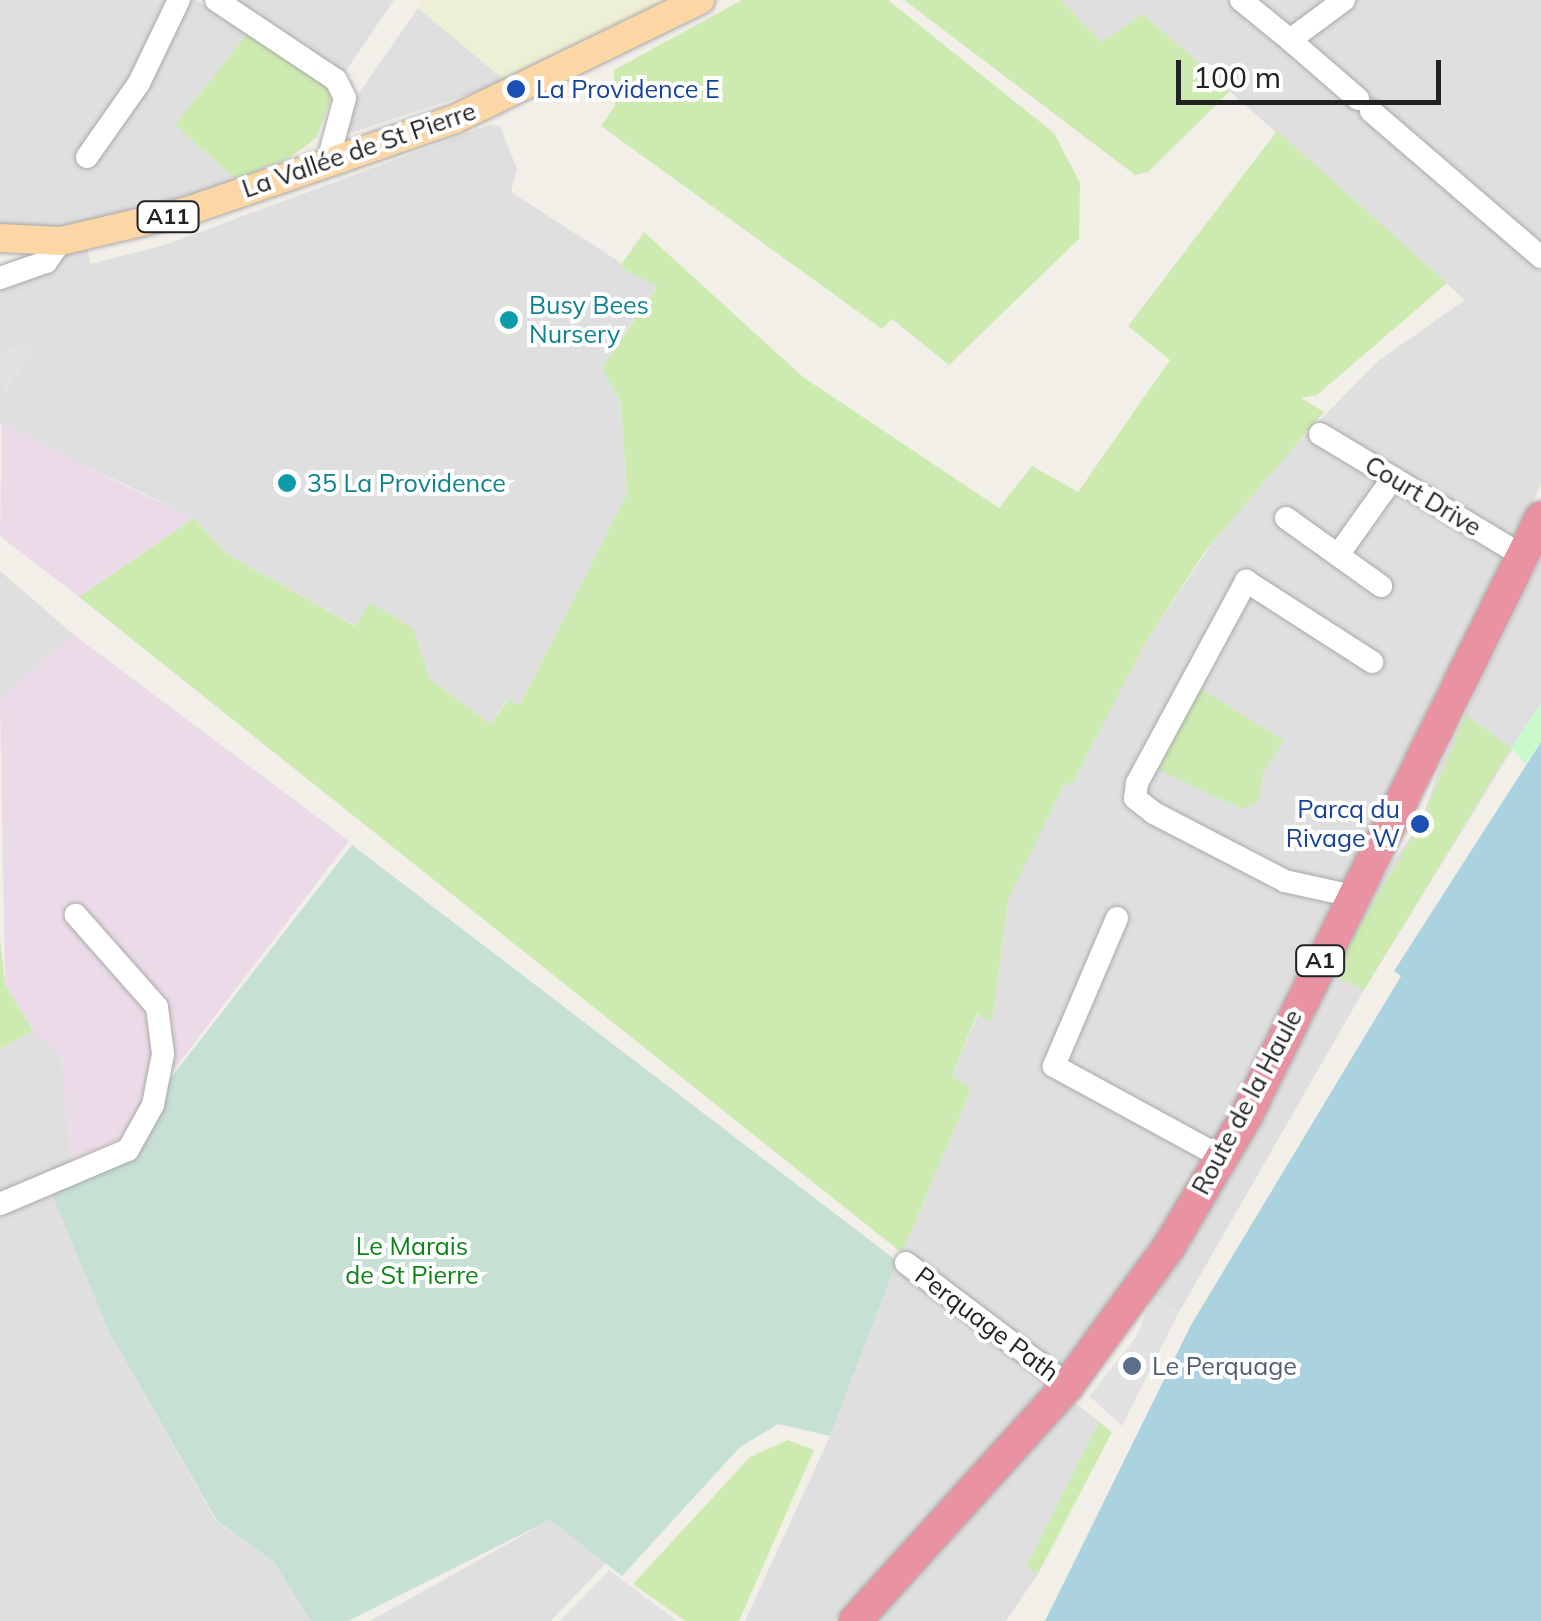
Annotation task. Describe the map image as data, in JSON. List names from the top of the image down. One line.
{"streets":{"highway":["A1","Route de la Haule"],"main road":["La Vallée de St Pierre","A11"],"street":["Court Drive","Perquage Path"]},"crossings":[["Court Drive","Route de la Haule"],["Route de la Haule","Perquage Path"]],"parks":["Le Marais de St Pierre"],"places":["La Providence E","Busy Bees Nursery","35 La Providence","Parcq du Rivage W","Le Perquage"],"scale_bar":"100 m"}
